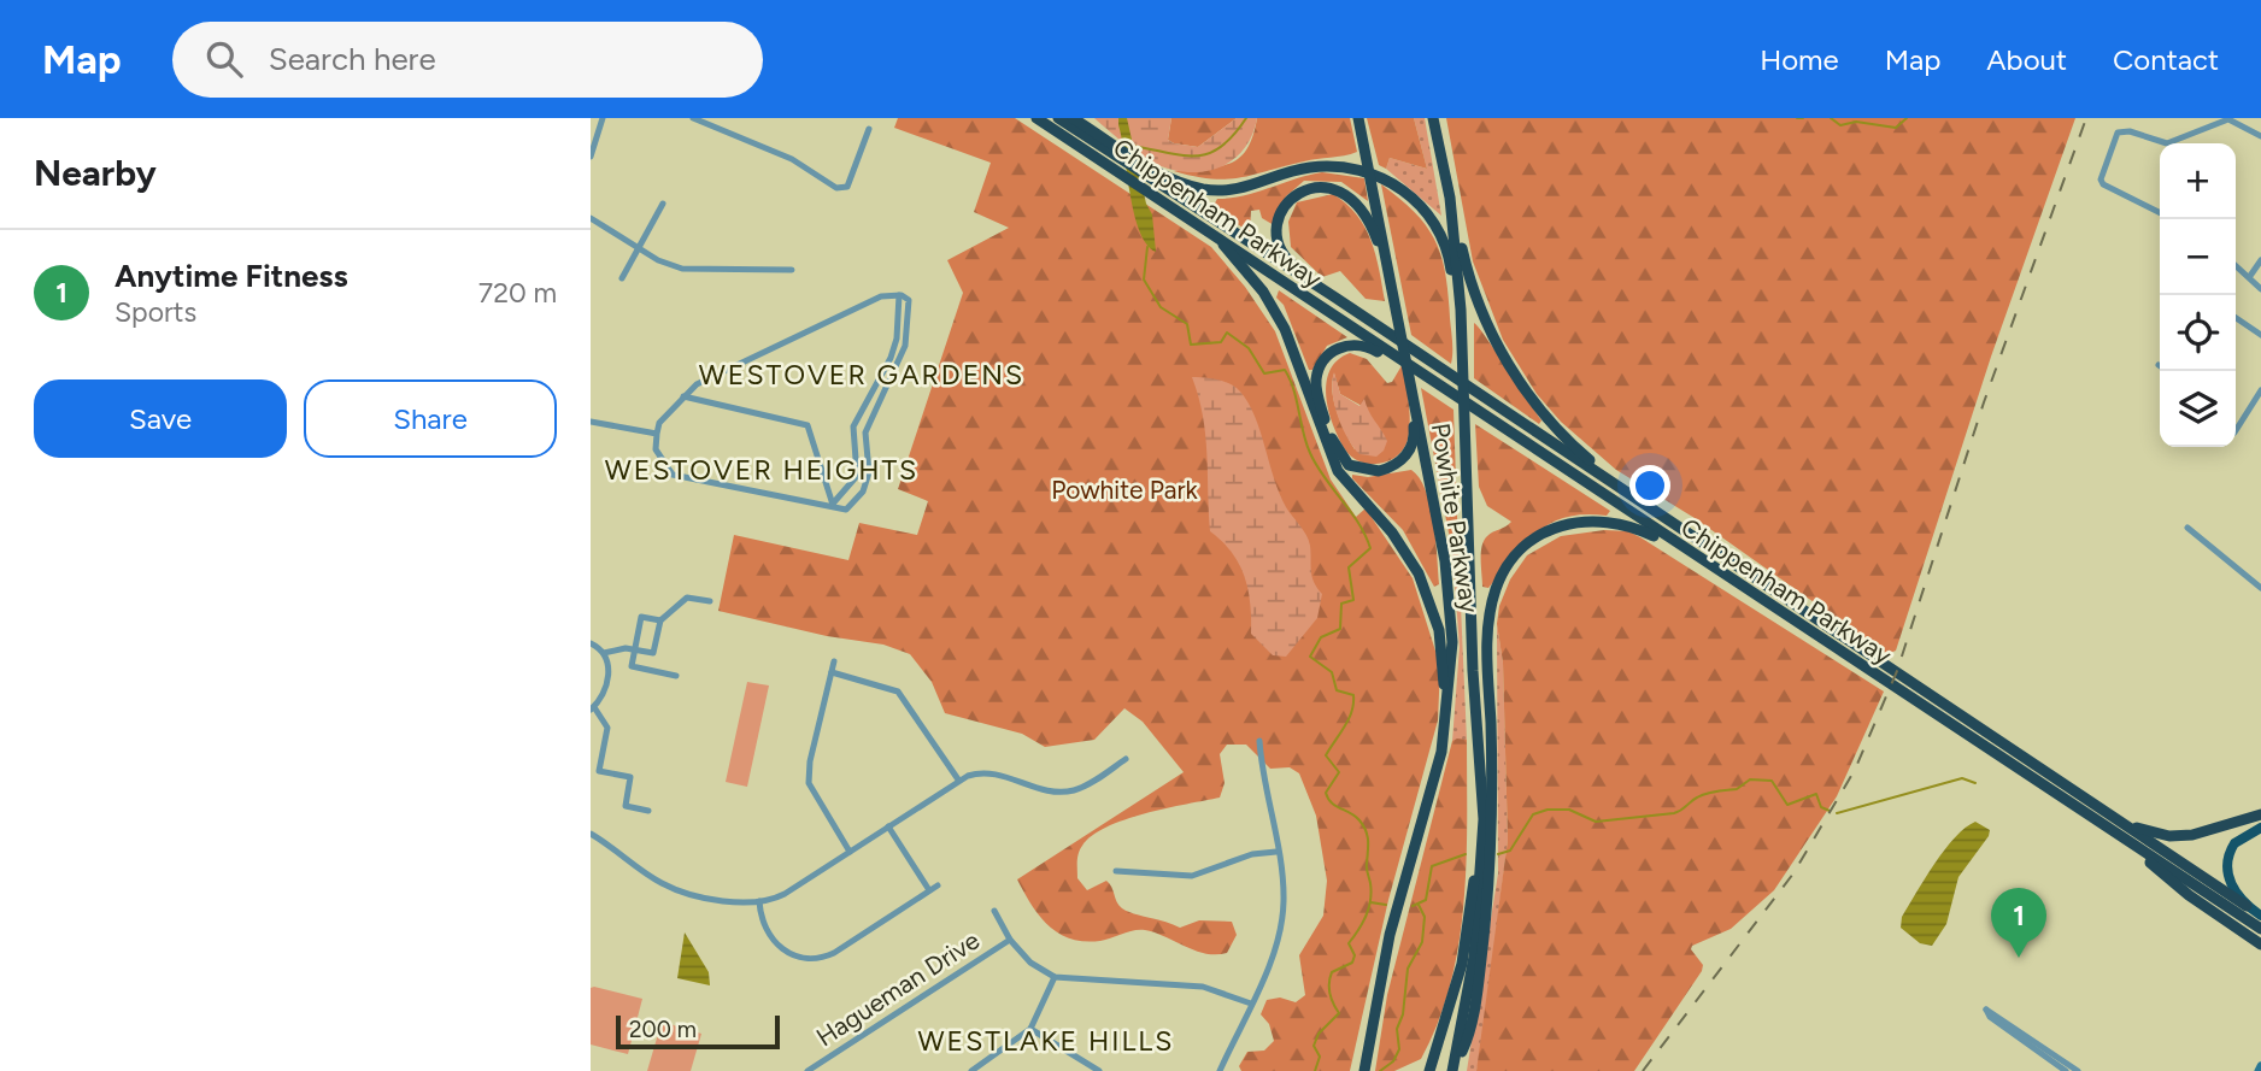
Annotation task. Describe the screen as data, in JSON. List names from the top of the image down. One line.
{"streets":{"highway":["Chippenham Parkway","Powhite Parkway"],"street":["Hagueman Drive"]},"districts":["WESTOVER GARDENS","WESTOVER HEIGHTS","WESTLAKE HILLS"],"parks":["Powhite Park"],"scale_bar":"200 m","page":{"header":"Map","search":"Search here","nav":["Home","Map","About","Contact"],"heading":"Nearby","map_buttons":["+","−"],"list":[{"mark":"1","name":"Anytime Fitness","note":"Sports","value":"720 m"}],"buttons":["Save","Share"],"pins":"1","scale":"200 m"}}
